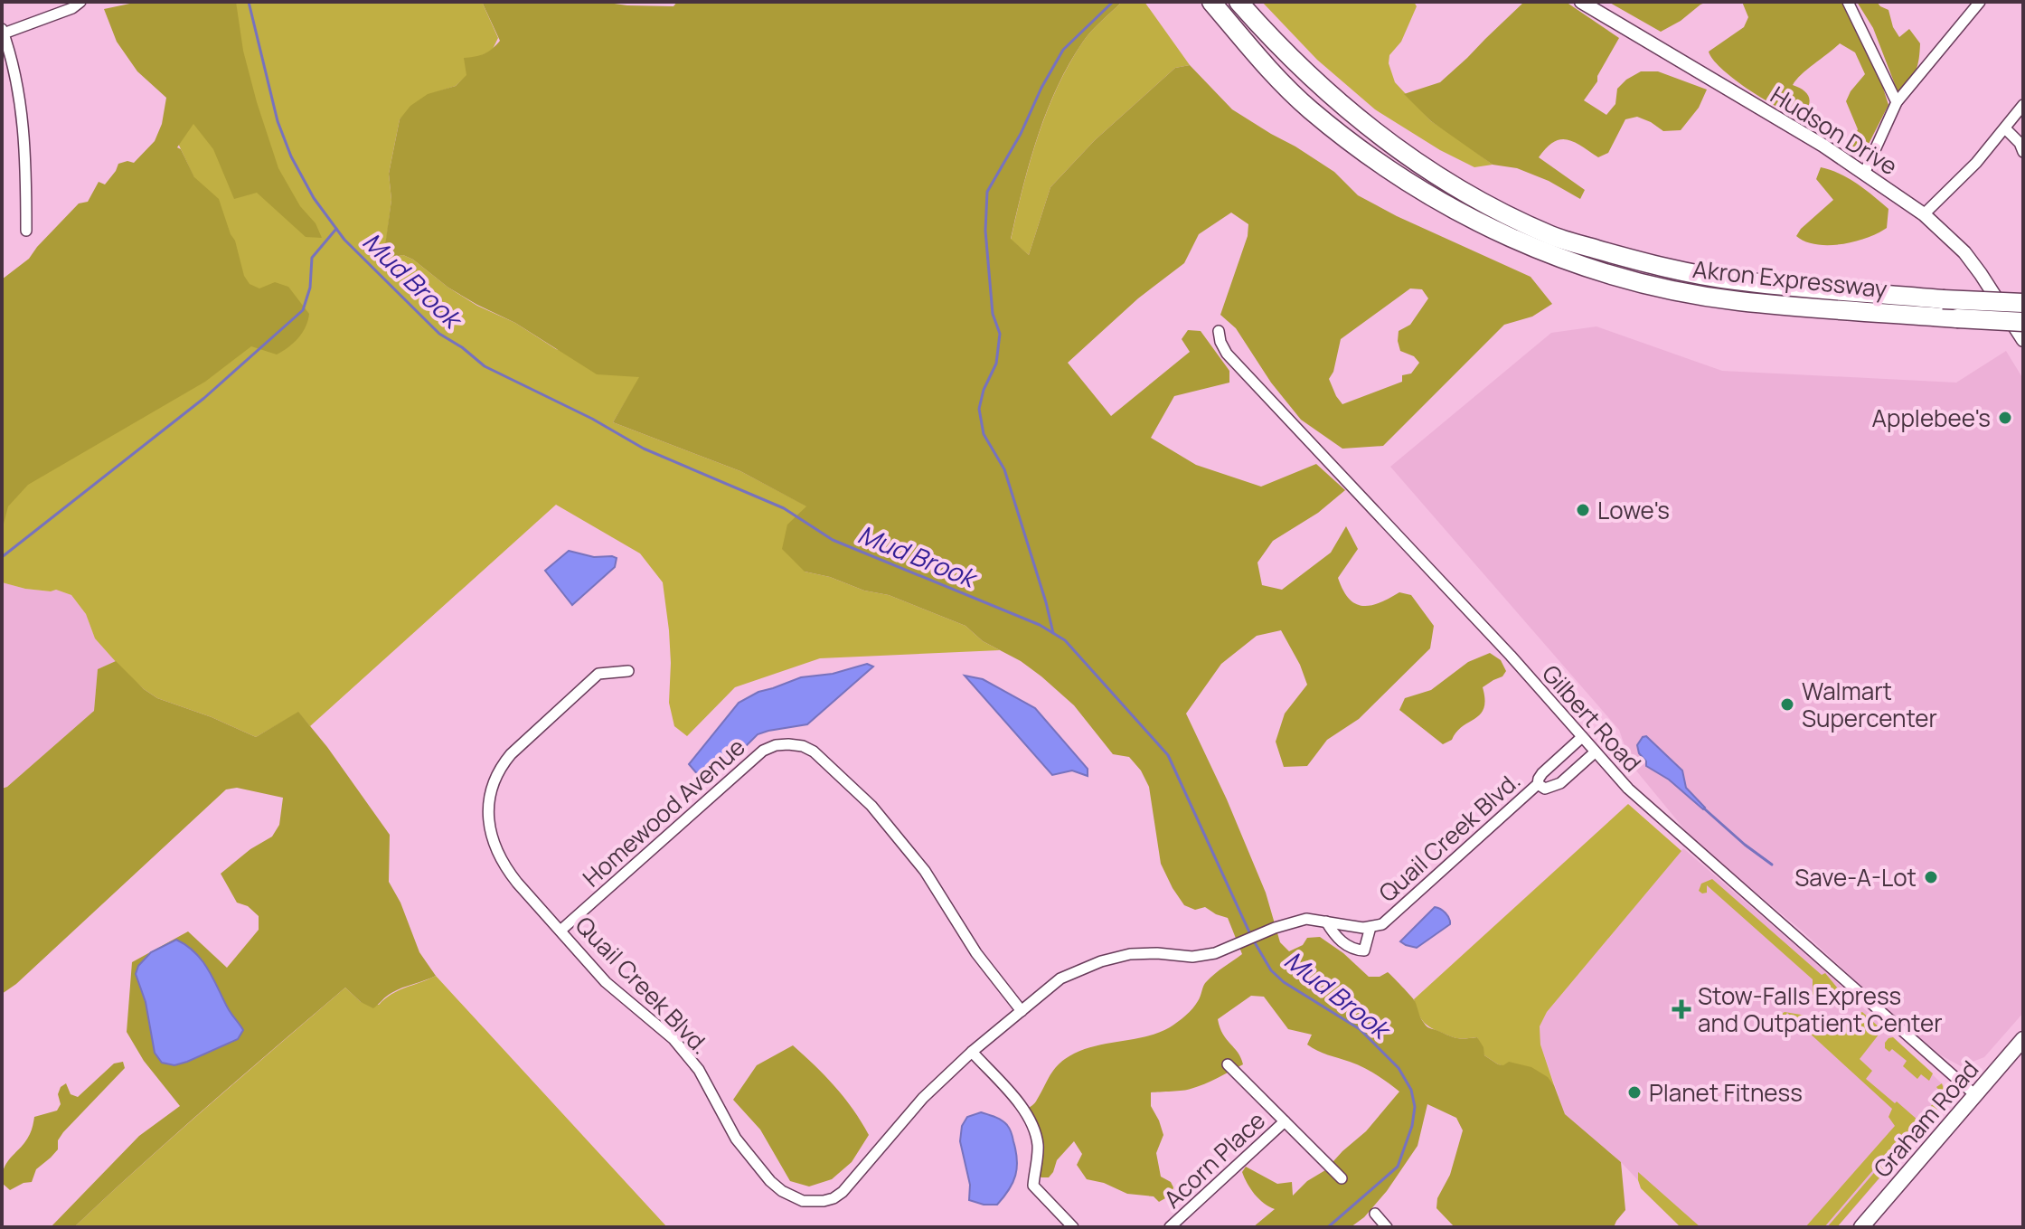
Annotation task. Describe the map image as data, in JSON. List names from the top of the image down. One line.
{"streets":{"highway":["Akron Expressway"],"main road":["Graham Road"],"street":["Hudson Drive","Gilbert Road","Homewood Avenue","Quail Creek Blvd.","Acorn Place"]},"crossings":[["Gilbert Road","Quail Creek Blvd."],["Gilbert Road","Graham Road"],["Homewood Avenue","Quail Creek Blvd."]],"water":["Mud Brook"],"places":{"other":["Applebee's","Lowe's","Walmart Supercenter","Save-A-Lot","Planet Fitness"],"health":["Stow-Falls Express and Outpatient Center"]}}
